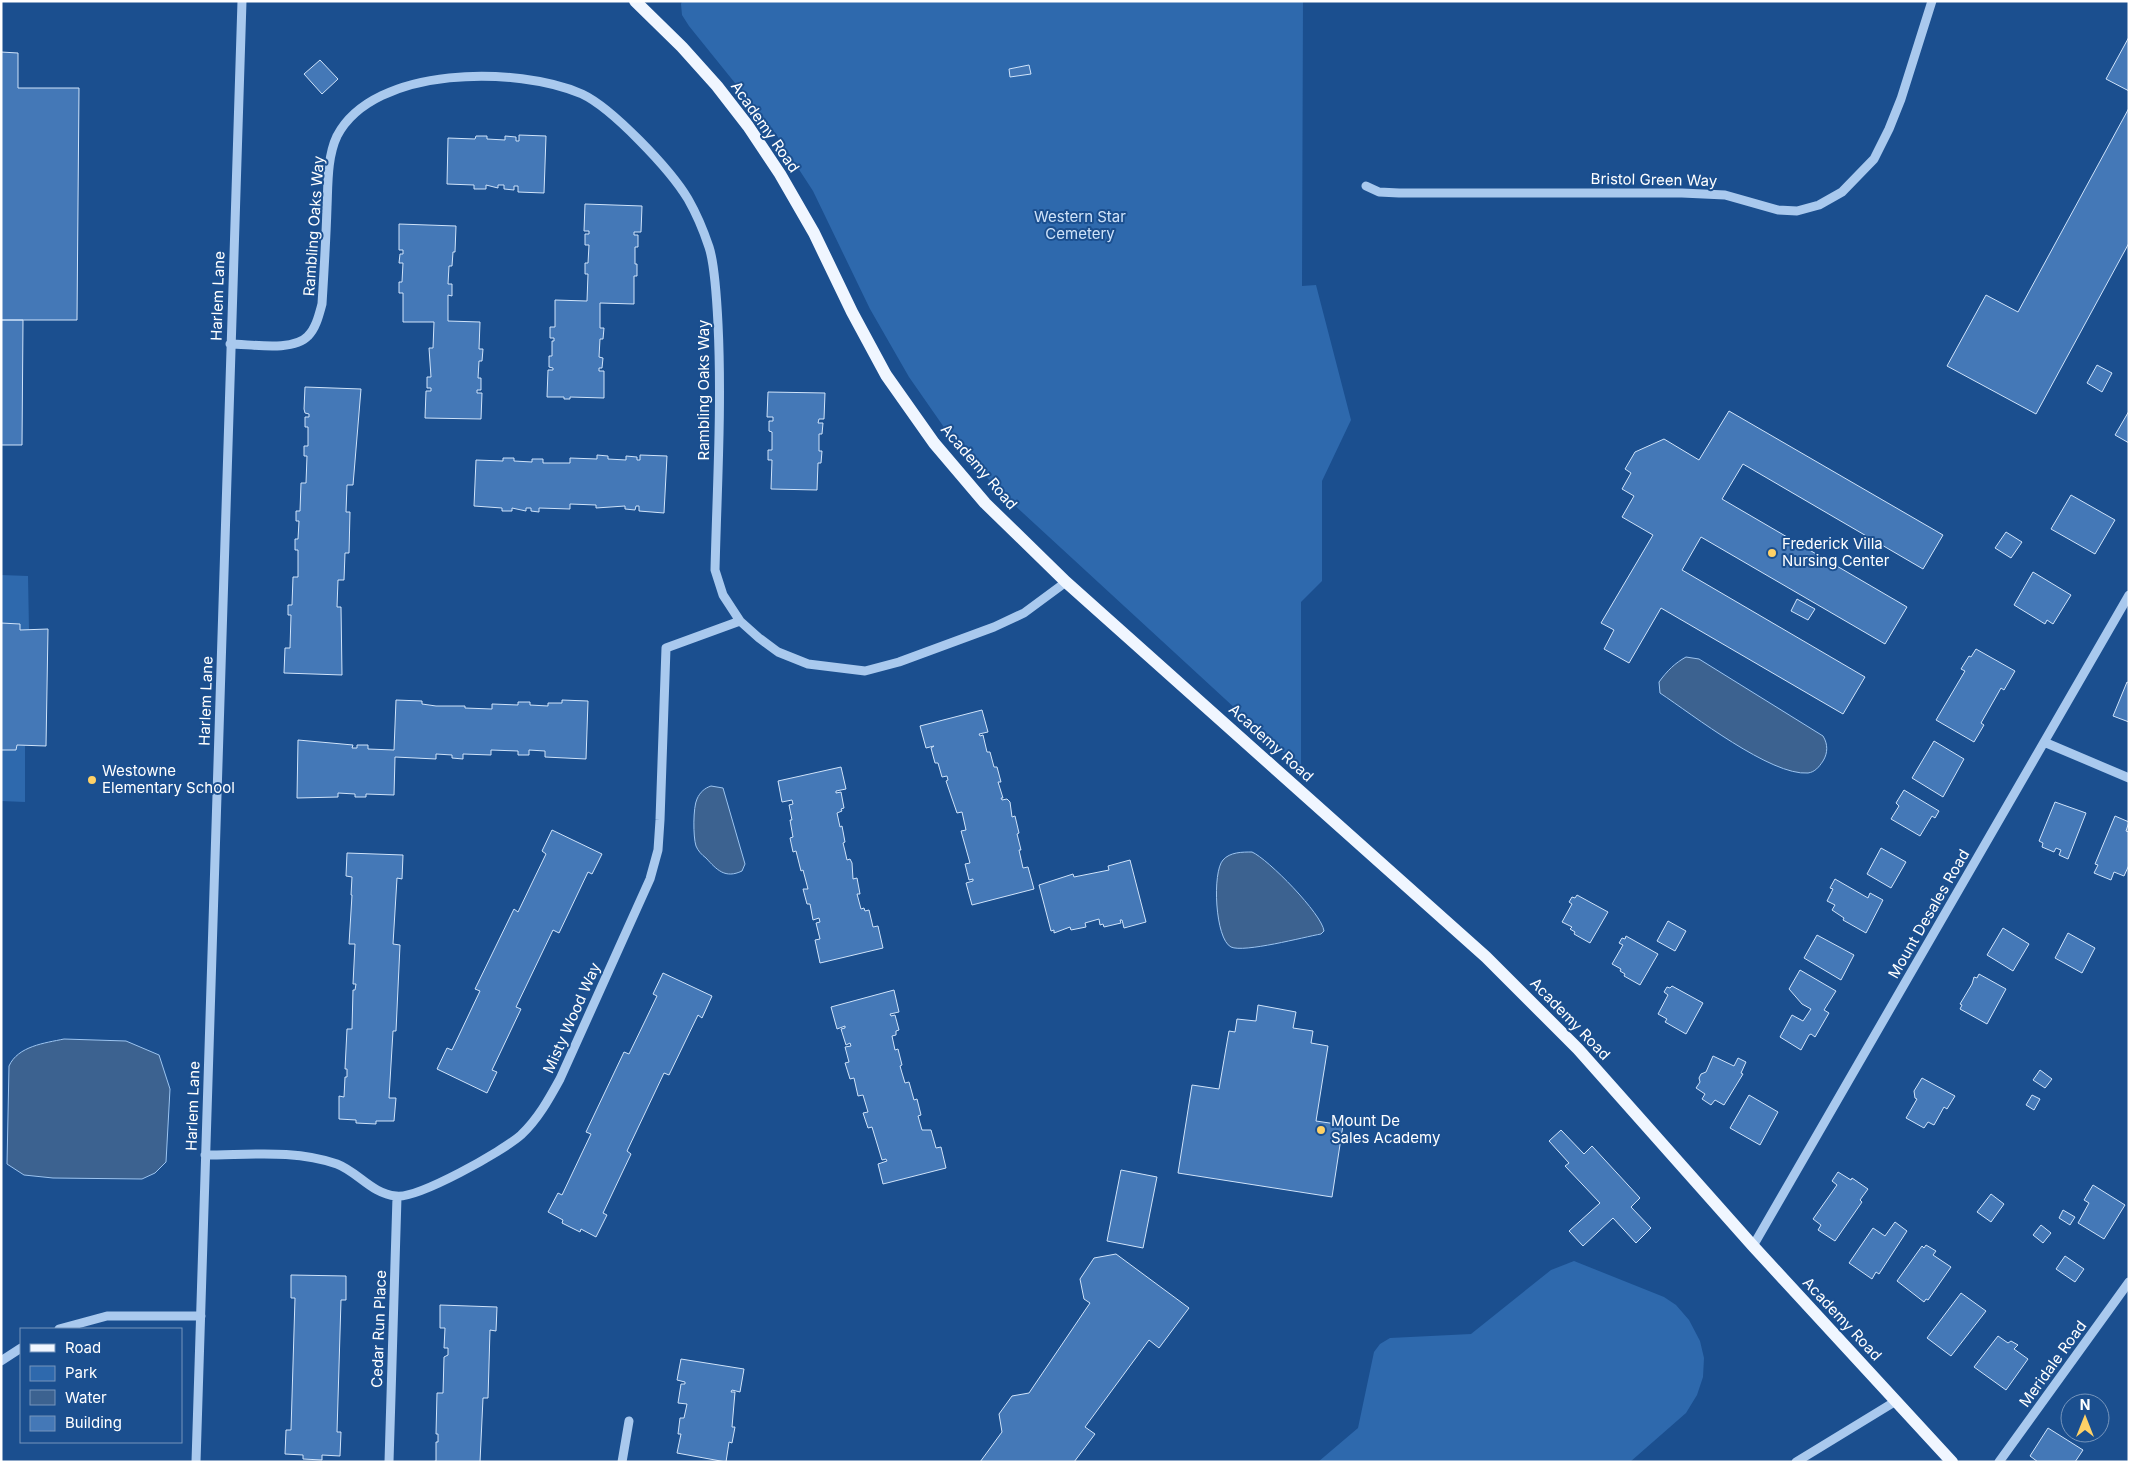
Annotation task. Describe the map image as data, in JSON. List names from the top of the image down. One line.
{"streets":{"main road":["Academy Road"],"street":["Bristol Green Way","Rambling Oaks Way","Harlem Lane","Mount Desales Road","Misty Wood Way","Cedar Run Place","Meridale Road"]},"crossings":[["Academy Road","Rambling Oaks Way"],["Academy Road","Mount Desales Road"],["Rambling Oaks Way","Harlem Lane"],["Rambling Oaks Way","Misty Wood Way"],["Misty Wood Way","Cedar Run Place"]],"parks":["Western Star Cemetery"],"places":["Frederick Villa Nursing Center","Westowne Elementary School","Mount De Sales Academy"],"legend":["Road","Park","Water","Building"],"north":"top"}
